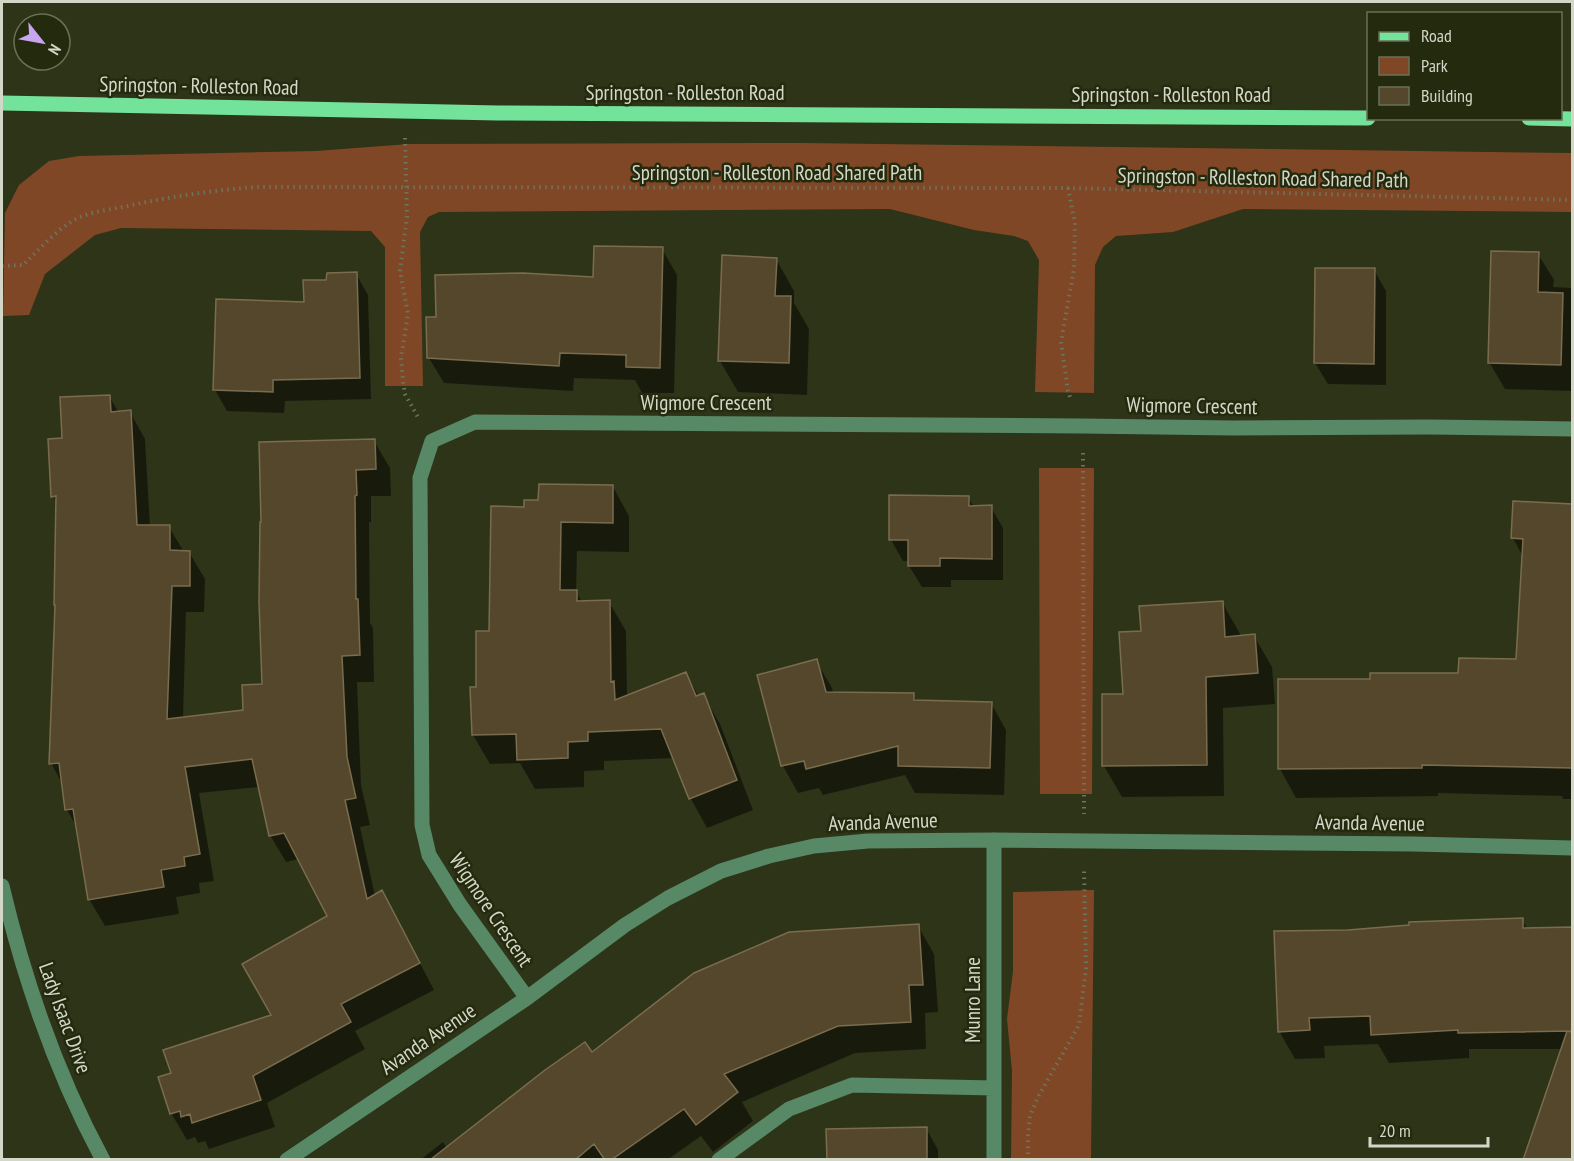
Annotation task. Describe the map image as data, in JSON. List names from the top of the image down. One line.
{"streets":{"main road":["Springston - Rolleston Road"],"street":["Wigmore Crescent","Avanda Avenue","Munro Lane","Lady Isaac Drive"],"path":["Springston - Rolleston Road Shared Path"]},"crossings":[["Wigmore Crescent","Avanda Avenue"],["Avanda Avenue","Munro Lane"]],"legend":["Road","Park","Building"],"scale_bar":"20 m","north":"bottom right"}
